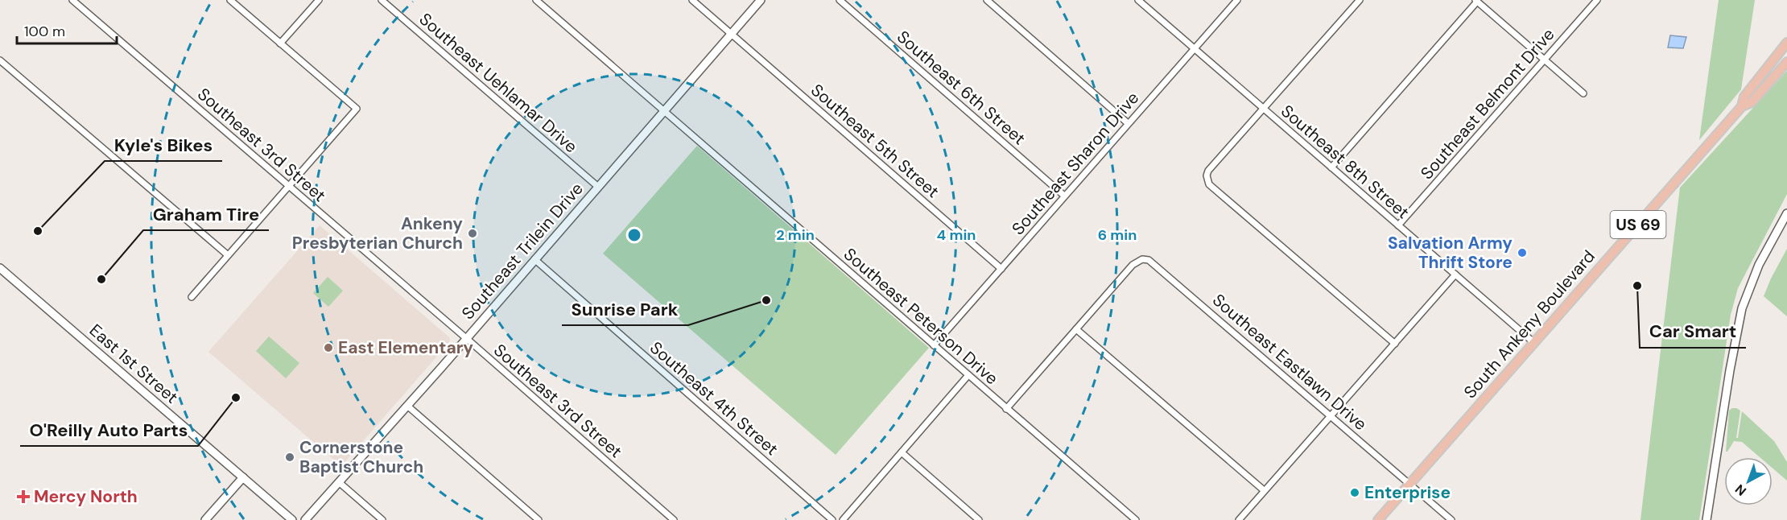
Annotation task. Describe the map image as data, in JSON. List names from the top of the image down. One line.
{"streets":{"main road":["US 69","South Ankeny Boulevard"],"street":["Southeast Uehlamar Drive","Southeast 6th Street","Southeast Belmont Drive","Southeast 5th Street","Southeast 3rd Street","Southeast 8th Street","Southeast Sharon Drive","Southeast Trilein Drive","Southeast Peterson Drive","Southeast Eastlawn Drive","East 1st Street","Southeast 4th Street"]},"crossings":[["Southeast Uehlamar Drive","Southeast Trilein Drive"],["Southeast 6th Street","Southeast Sharon Drive"],["Southeast Belmont Drive","Southeast 8th Street"],["Southeast 5th Street","Southeast Sharon Drive"],["Southeast 5th Street","Southeast Trilein Drive"],["Southeast 3rd Street","Southeast Trilein Drive"],["Southeast 8th Street","Southeast Sharon Drive"],["Southeast 8th Street","South Ankeny Boulevard"],["Southeast Sharon Drive","Southeast Peterson Drive"],["Southeast Trilein Drive","Southeast Peterson Drive"],["Southeast Trilein Drive","Southeast 4th Street"],["South Ankeny Boulevard","Southeast Eastlawn Drive"]],"places":{"other":["Kyle's Bikes","Ankeny Presbyterian Church","Salvation Army Thrift Store","Graham Tire","Car Smart","Sunrise Park","East Elementary","O'Reilly Auto Parts","Cornerstone Baptist Church","Enterprise"],"health":["Mercy North"]},"scale_bar":"100 m","north":"bottom left","rings":["2 min","4 min","6 min"]}
